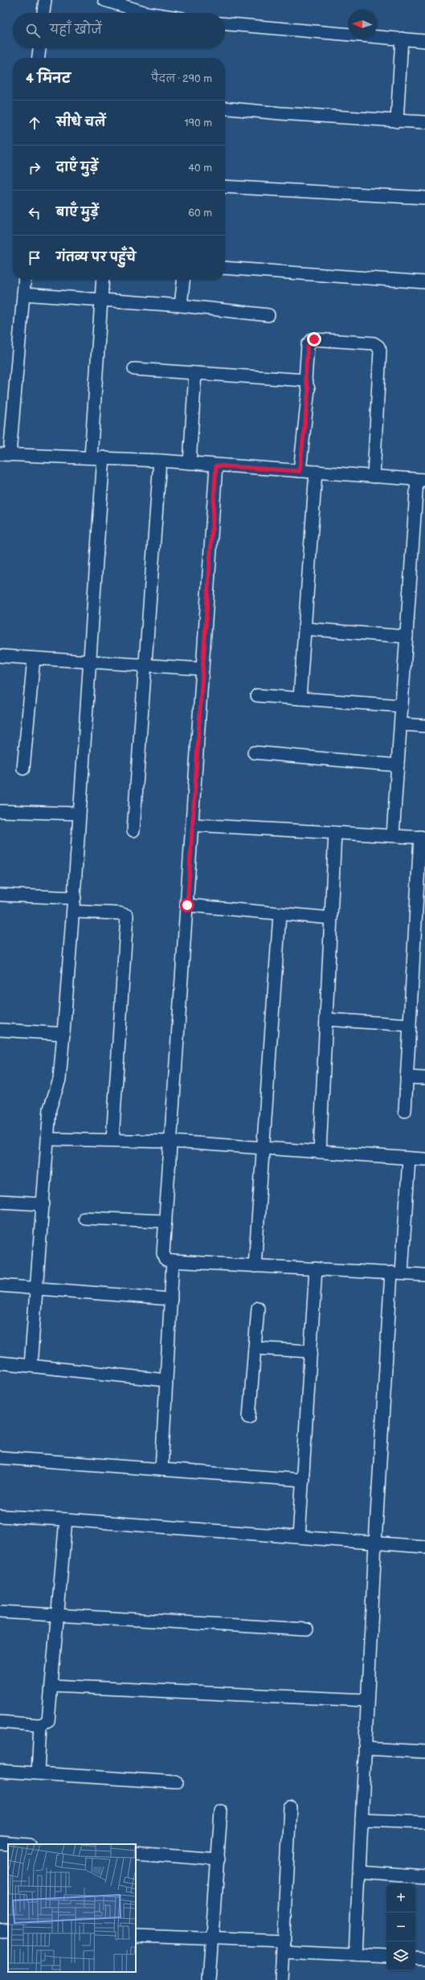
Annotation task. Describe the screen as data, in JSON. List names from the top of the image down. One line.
{"north":"left","page":{"search":"यहाँ खोजें","heading":["4 मिनट","पैदल · 290 m"],"list":[["सीधे चलें","190 m"],["दाएँ मुड़ें","40 m"],["बाएँ मुड़ें","60 m"],"गंतव्य पर पहुँचे"],"map_buttons":["+","−"]}}
